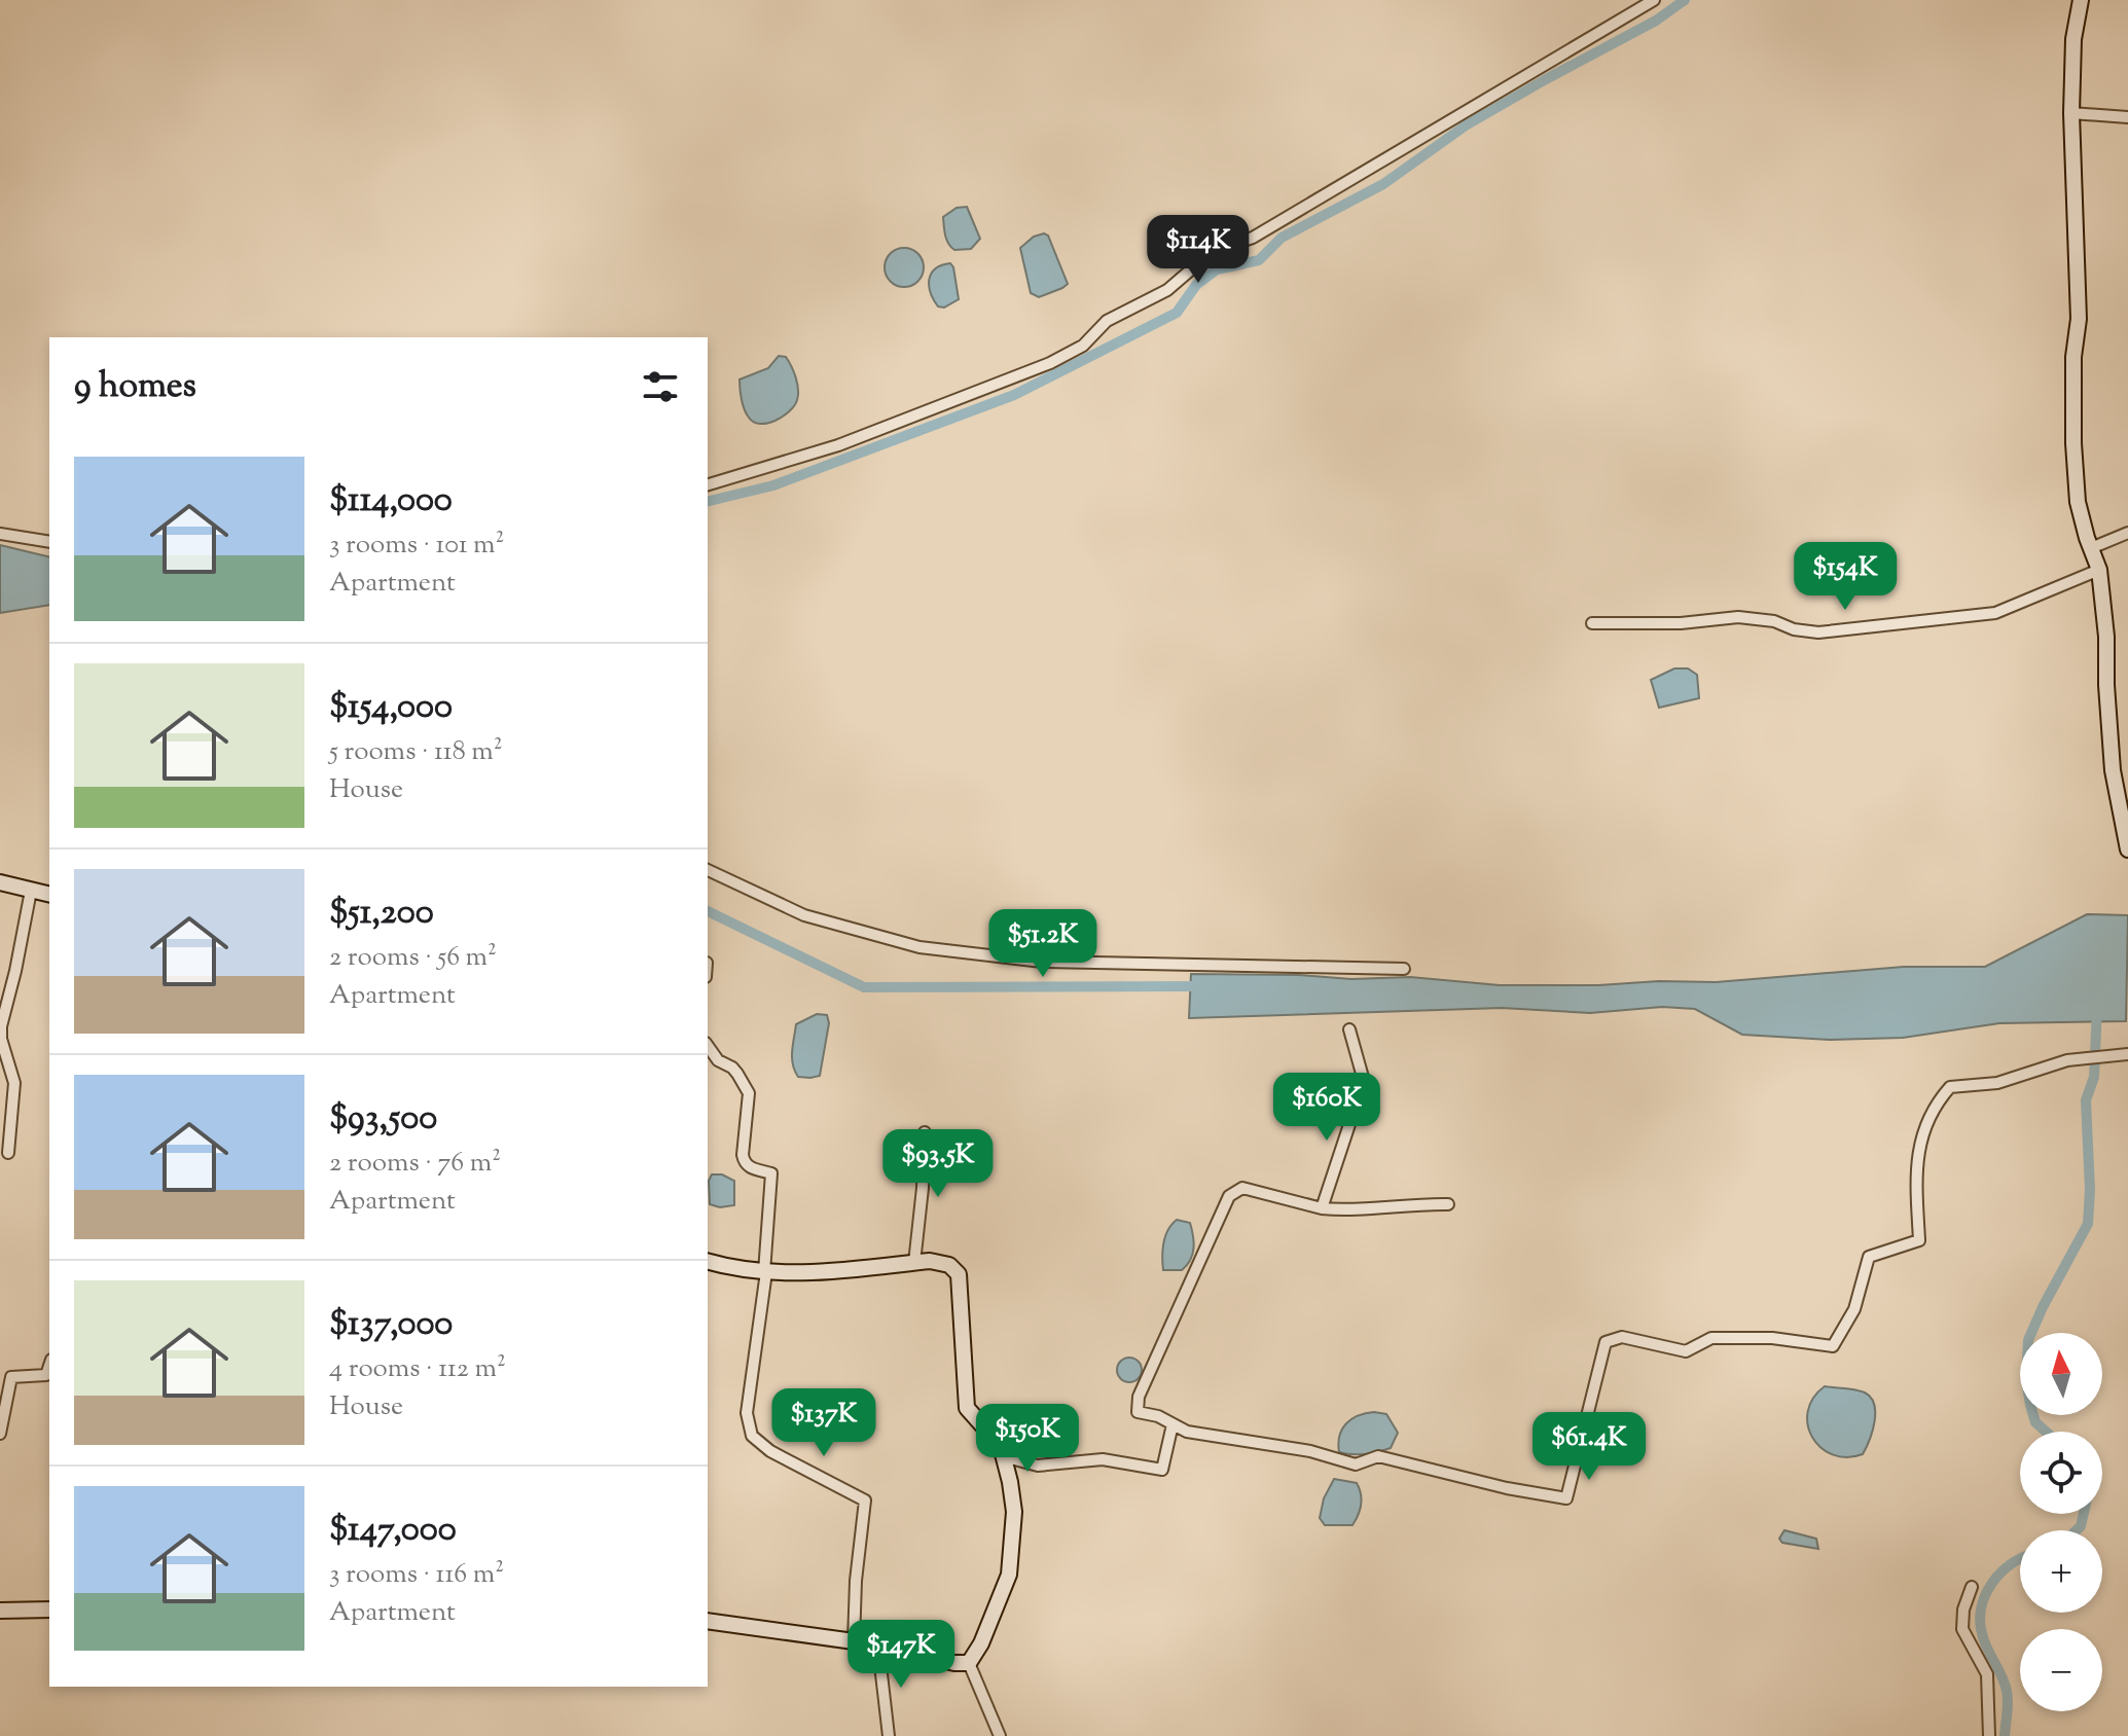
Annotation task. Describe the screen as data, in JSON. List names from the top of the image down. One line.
{"north":"top","page":{"price":["$114K","$154K","$51.2K","$160K","$93.5K","$137K","$150K","$61.4K","$147K"],"heading":"9 homes","list":[{"name":"$114,000","note":"3 rooms · 101 m² · Apartment"},{"name":"$154,000","note":"5 rooms · 118 m² · House"},{"name":"$51,200","note":"2 rooms · 56 m² · Apartment"},{"name":"$93,500","note":"2 rooms · 76 m² · Apartment"},{"name":"$137,000","note":"4 rooms · 112 m² · House"},{"name":"$147,000","note":"3 rooms · 116 m² · Apartment"}],"map_buttons":["+","−"]}}
